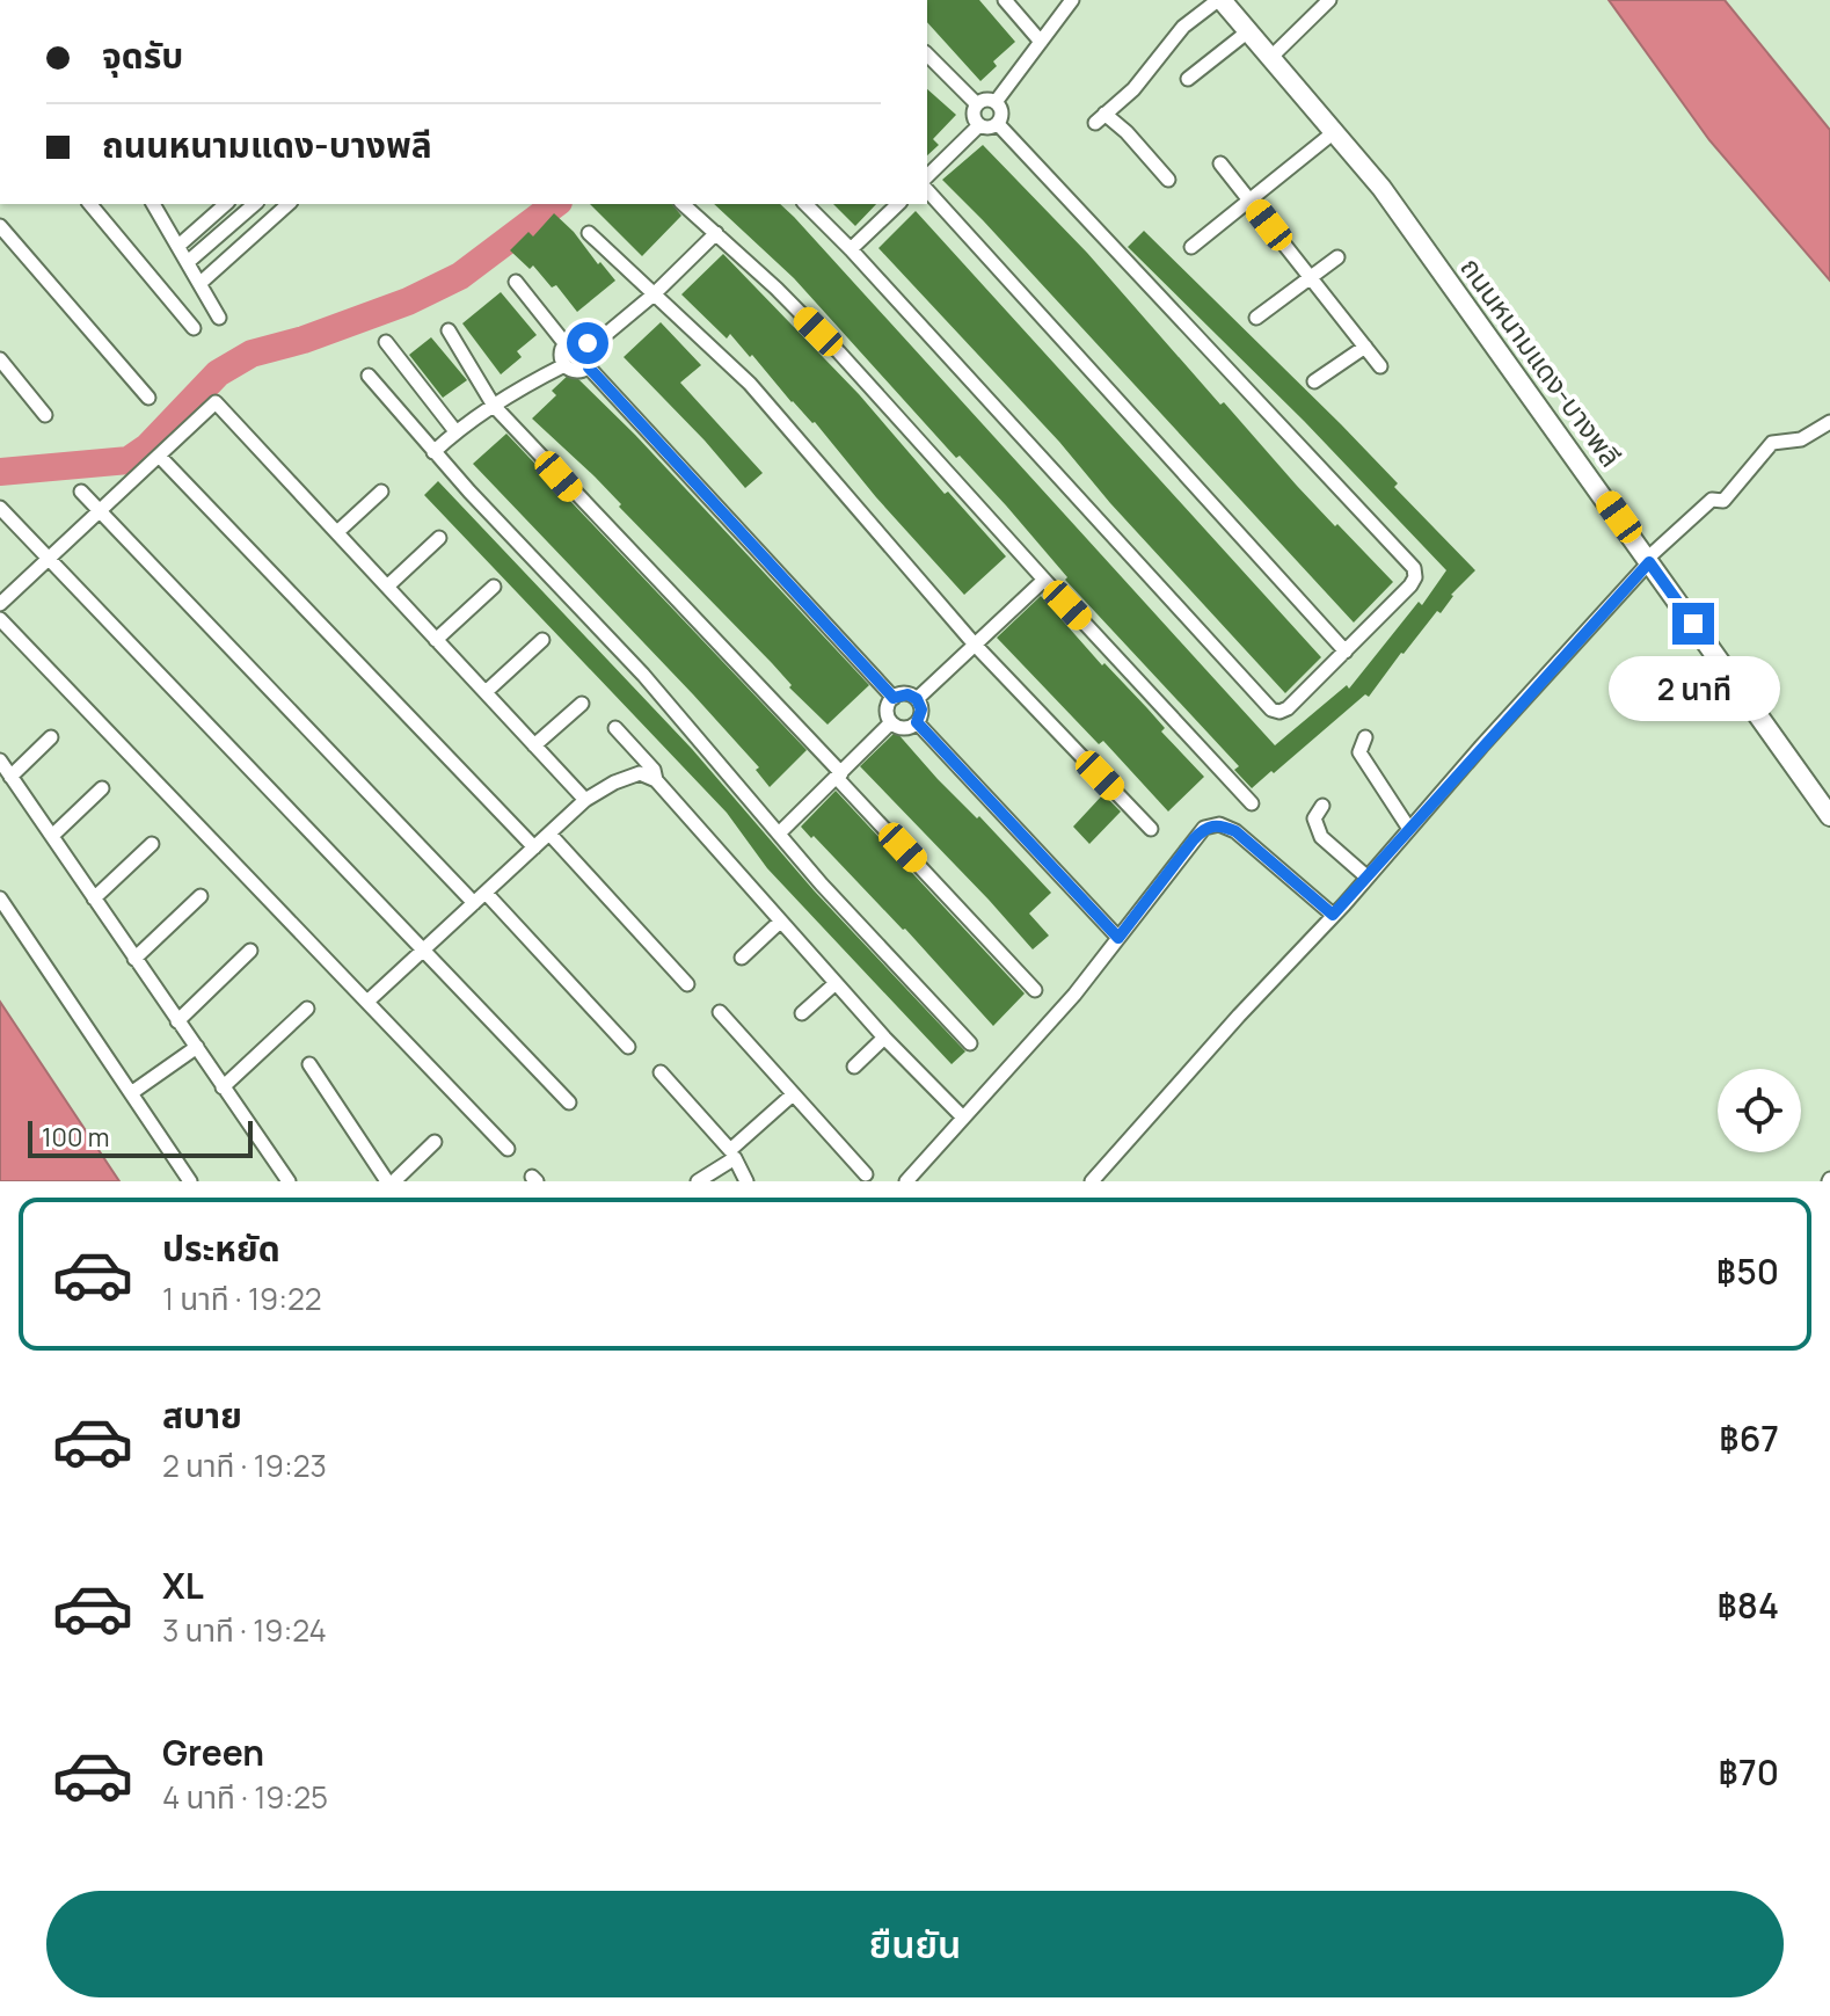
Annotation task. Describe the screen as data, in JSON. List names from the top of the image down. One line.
{"streets":{"main road":["ถนนหนามแดง-บางพลี"]},"scale_bar":"100 m","page":{"banner":["จุดรับ","ถนนหนามแดง-บางพลี"],"bubble":"2 นาที","scale":"100 m","list":[{"name":"ประหยัด","note":"1 นาที · 19:22","value":"฿50"},{"name":"สบาย","note":"2 นาที · 19:23","value":"฿67"},{"name":"XL","note":"3 นาที · 19:24","value":"฿84"},{"name":"Green","note":"4 นาที · 19:25","value":"฿70"}],"buttons":"ยืนยัน"}}
